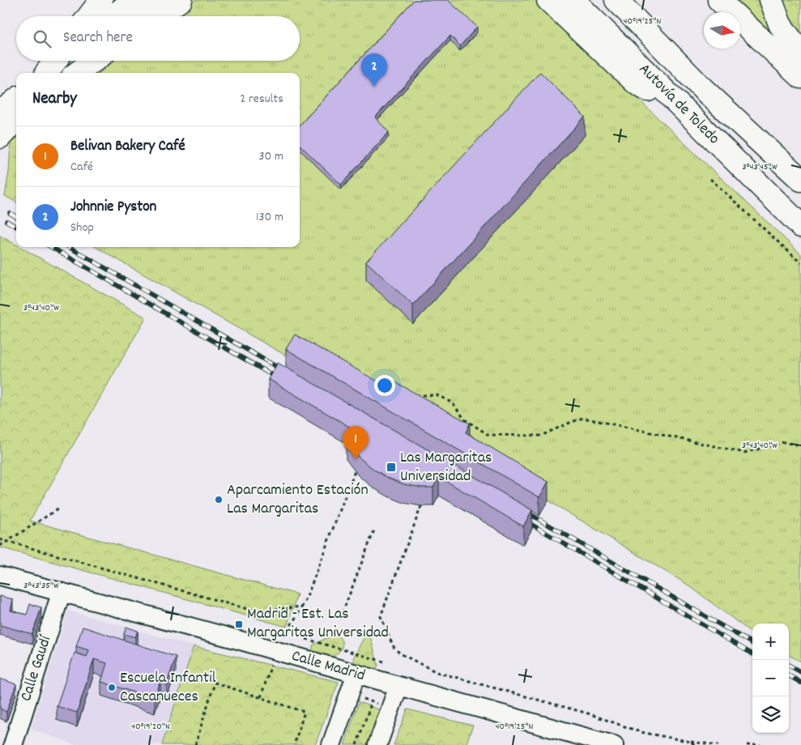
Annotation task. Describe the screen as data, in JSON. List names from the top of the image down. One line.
{"streets":{"main road":["Autovía de Toledo"],"street":["Calle Madrid","Calle Gaudí"]},"crossings":[["Calle Madrid","Calle Gaudí"]],"places":{"transit":["Las Margaritas Universidad","Madrid - Est. Las Margaritas Universidad"],"other":["Aparcamiento Estación Las Margaritas","Escuela Infantil Cascanueces"]},"north":"right","page":{"search":"Search here","pins":["2","1"],"heading":["Nearby","2 results"],"list":[{"mark":"1","name":"Belivan Bakery Café","note":"Café","value":"30 m"},{"mark":"2","name":"Johnnie Pyston","note":"Shop","value":"130 m"}],"map_buttons":["+","−"]},"coordinates":["40°19'25\"N","3°43'45\"W","3°43'40\"W","3°43'35\"W","40°19'20\"N"]}
